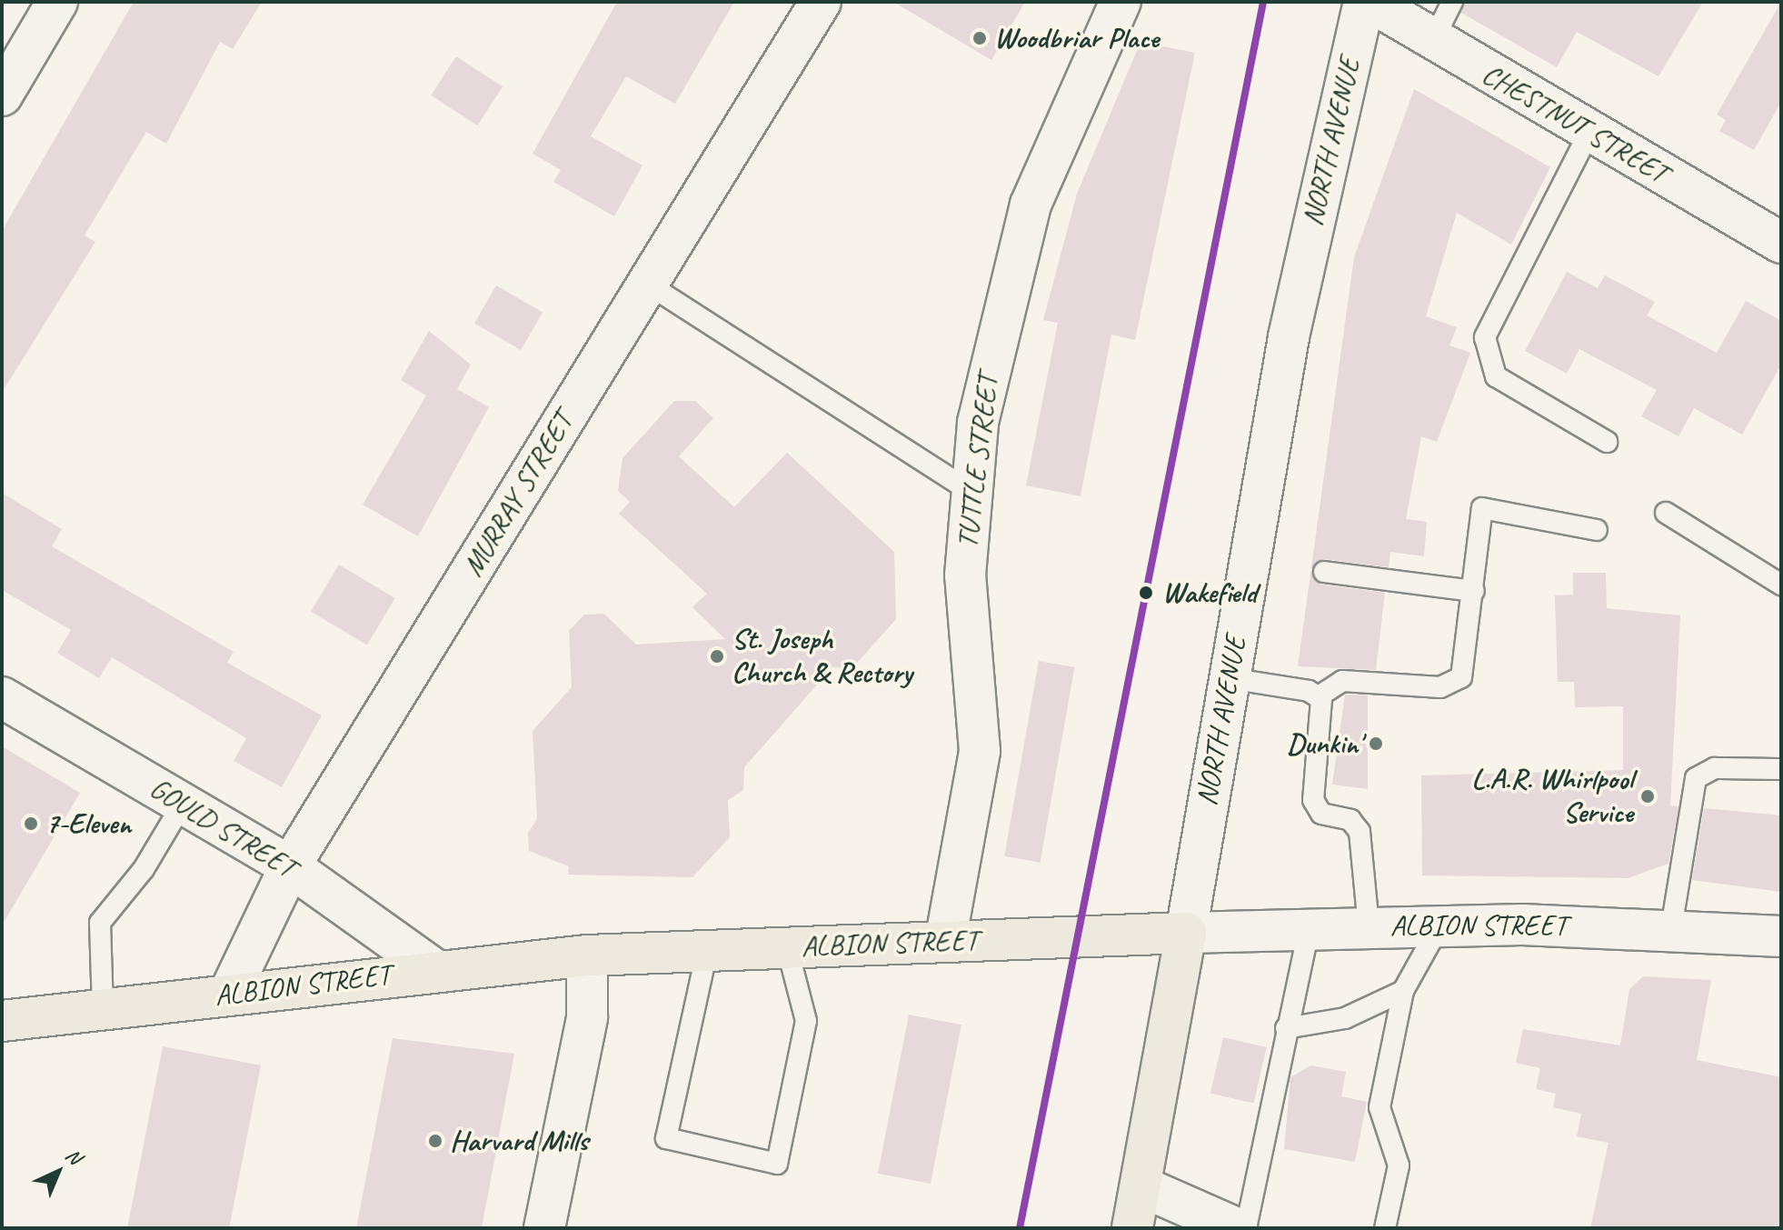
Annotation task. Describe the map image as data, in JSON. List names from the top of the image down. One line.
{"streets":{"main road":["NORTH AVENUE","ALBION STREET"],"street":["CHESTNUT STREET","TUTTLE STREET","MURRAY STREET","GOULD STREET"]},"crossings":[["NORTH AVENUE","ALBION STREET"],["TUTTLE STREET","ALBION STREET"],["MURRAY STREET","GOULD STREET"],["MURRAY STREET","ALBION STREET"],["GOULD STREET","ALBION STREET"]],"places":["Woodbriar Place","Wakefield","St. Joseph Church & Rectory","Dunkin'","L.A.R. Whirlpool Service","7-Eleven","Harvard Mills"],"north":"top right"}
